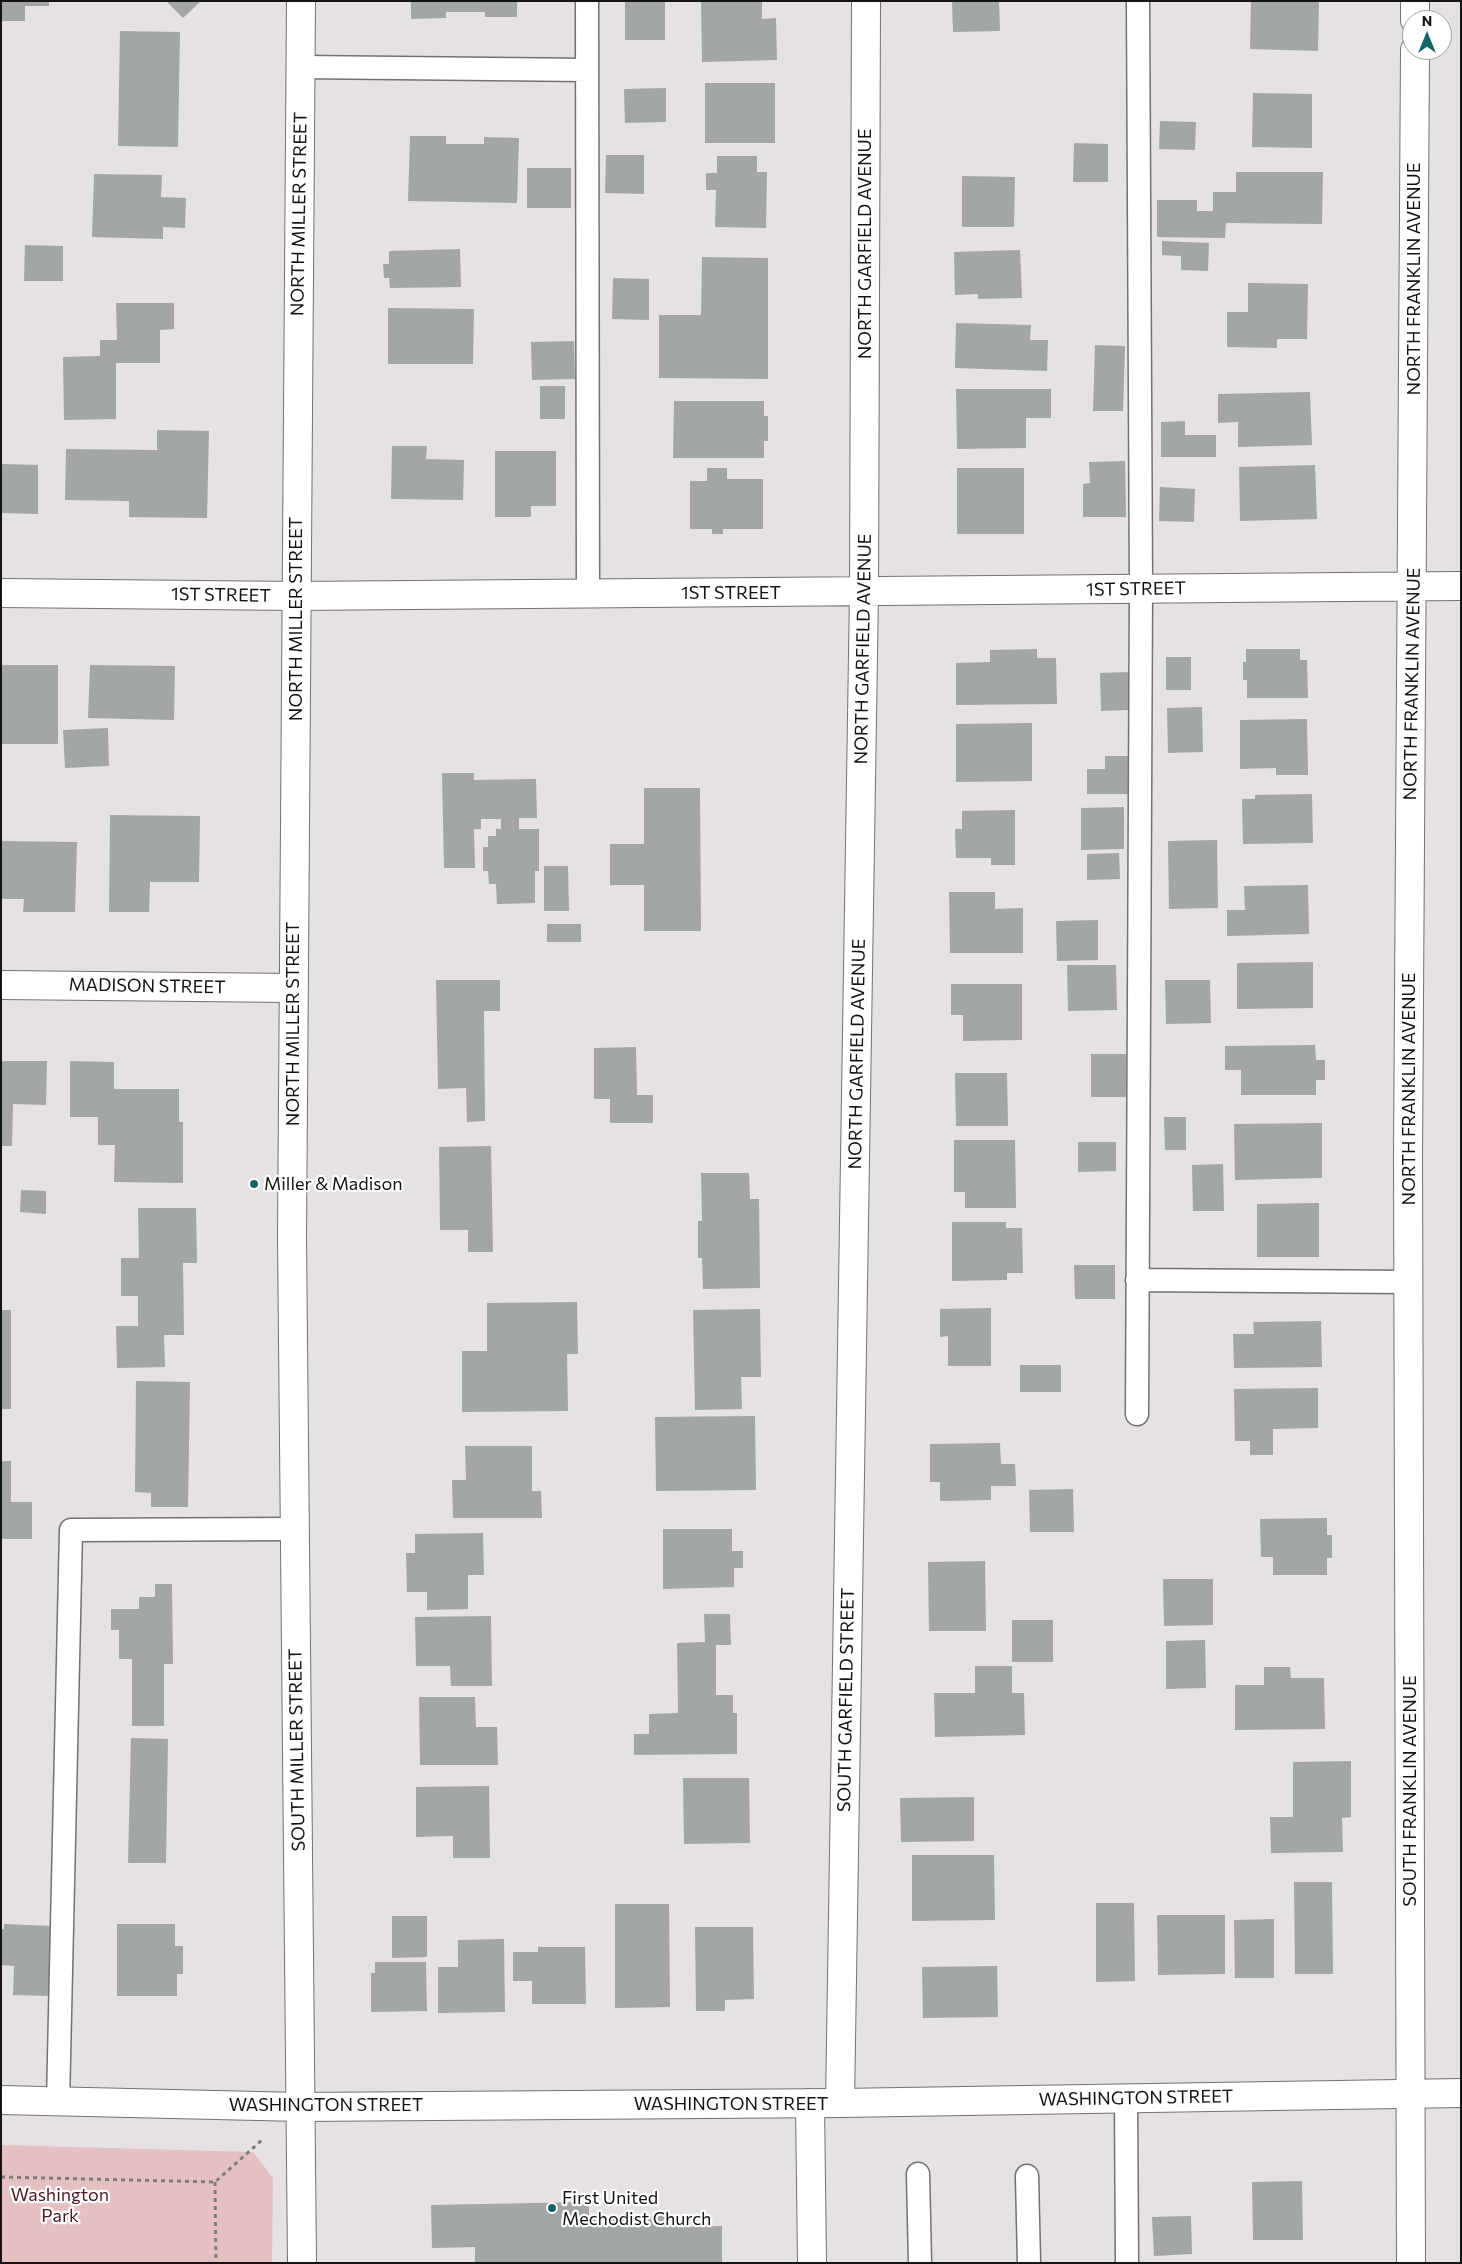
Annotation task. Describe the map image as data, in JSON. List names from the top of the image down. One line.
{"streets":{"street":["NORTH MILLER STREET","NORTH GARFIELD AVENUE","NORTH FRANKLIN AVENUE","1ST STREET","MADISON STREET","SOUTH GARFIELD STREET","SOUTH MILLER STREET","SOUTH FRANKLIN AVENUE","WASHINGTON STREET"]},"crossings":[["NORTH MILLER STREET","1ST STREET"],["NORTH MILLER STREET","MADISON STREET"],["NORTH MILLER STREET","SOUTH MILLER STREET"],["NORTH GARFIELD AVENUE","1ST STREET"],["NORTH GARFIELD AVENUE","SOUTH GARFIELD STREET"],["NORTH FRANKLIN AVENUE","1ST STREET"],["NORTH FRANKLIN AVENUE","SOUTH FRANKLIN AVENUE"],["SOUTH GARFIELD STREET","WASHINGTON STREET"],["SOUTH MILLER STREET","WASHINGTON STREET"],["SOUTH FRANKLIN AVENUE","WASHINGTON STREET"]],"parks":["Washington Park"],"places":["Miller & Madison","First United Mechodist Church"],"north":"top"}
